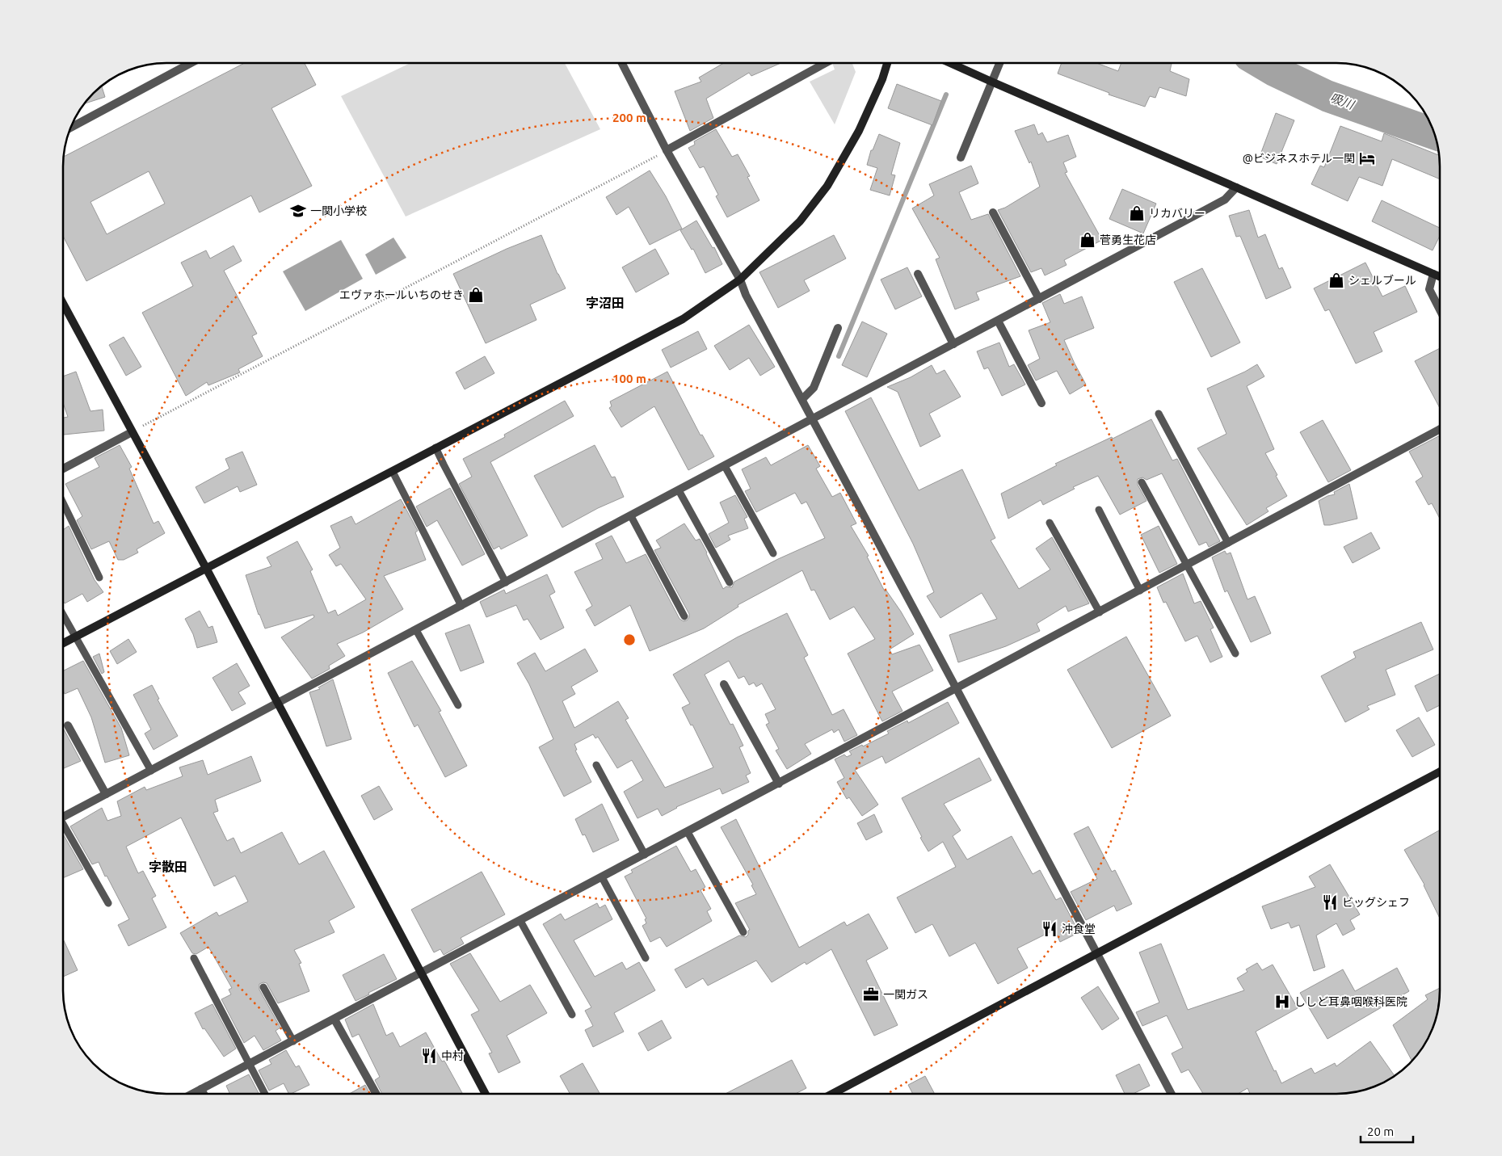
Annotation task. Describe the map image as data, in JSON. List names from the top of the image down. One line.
{"districts":["字沼田","字散田"],"water":["吸川"],"places":{"hotel":["@ビジネスホテル一関"],"school or university":["一関小学校"],"shop":["リカバリー","菅勇生花店","シェルブール","エヴァホールいちのせき"],"restaurant":["ビッグシェフ","沖食堂","中村"],"office":["一関ガス"],"hospital":["ししど耳鼻咽喉科医院"]},"scale_bar":"20 m","rings":["200 m","100 m"]}
